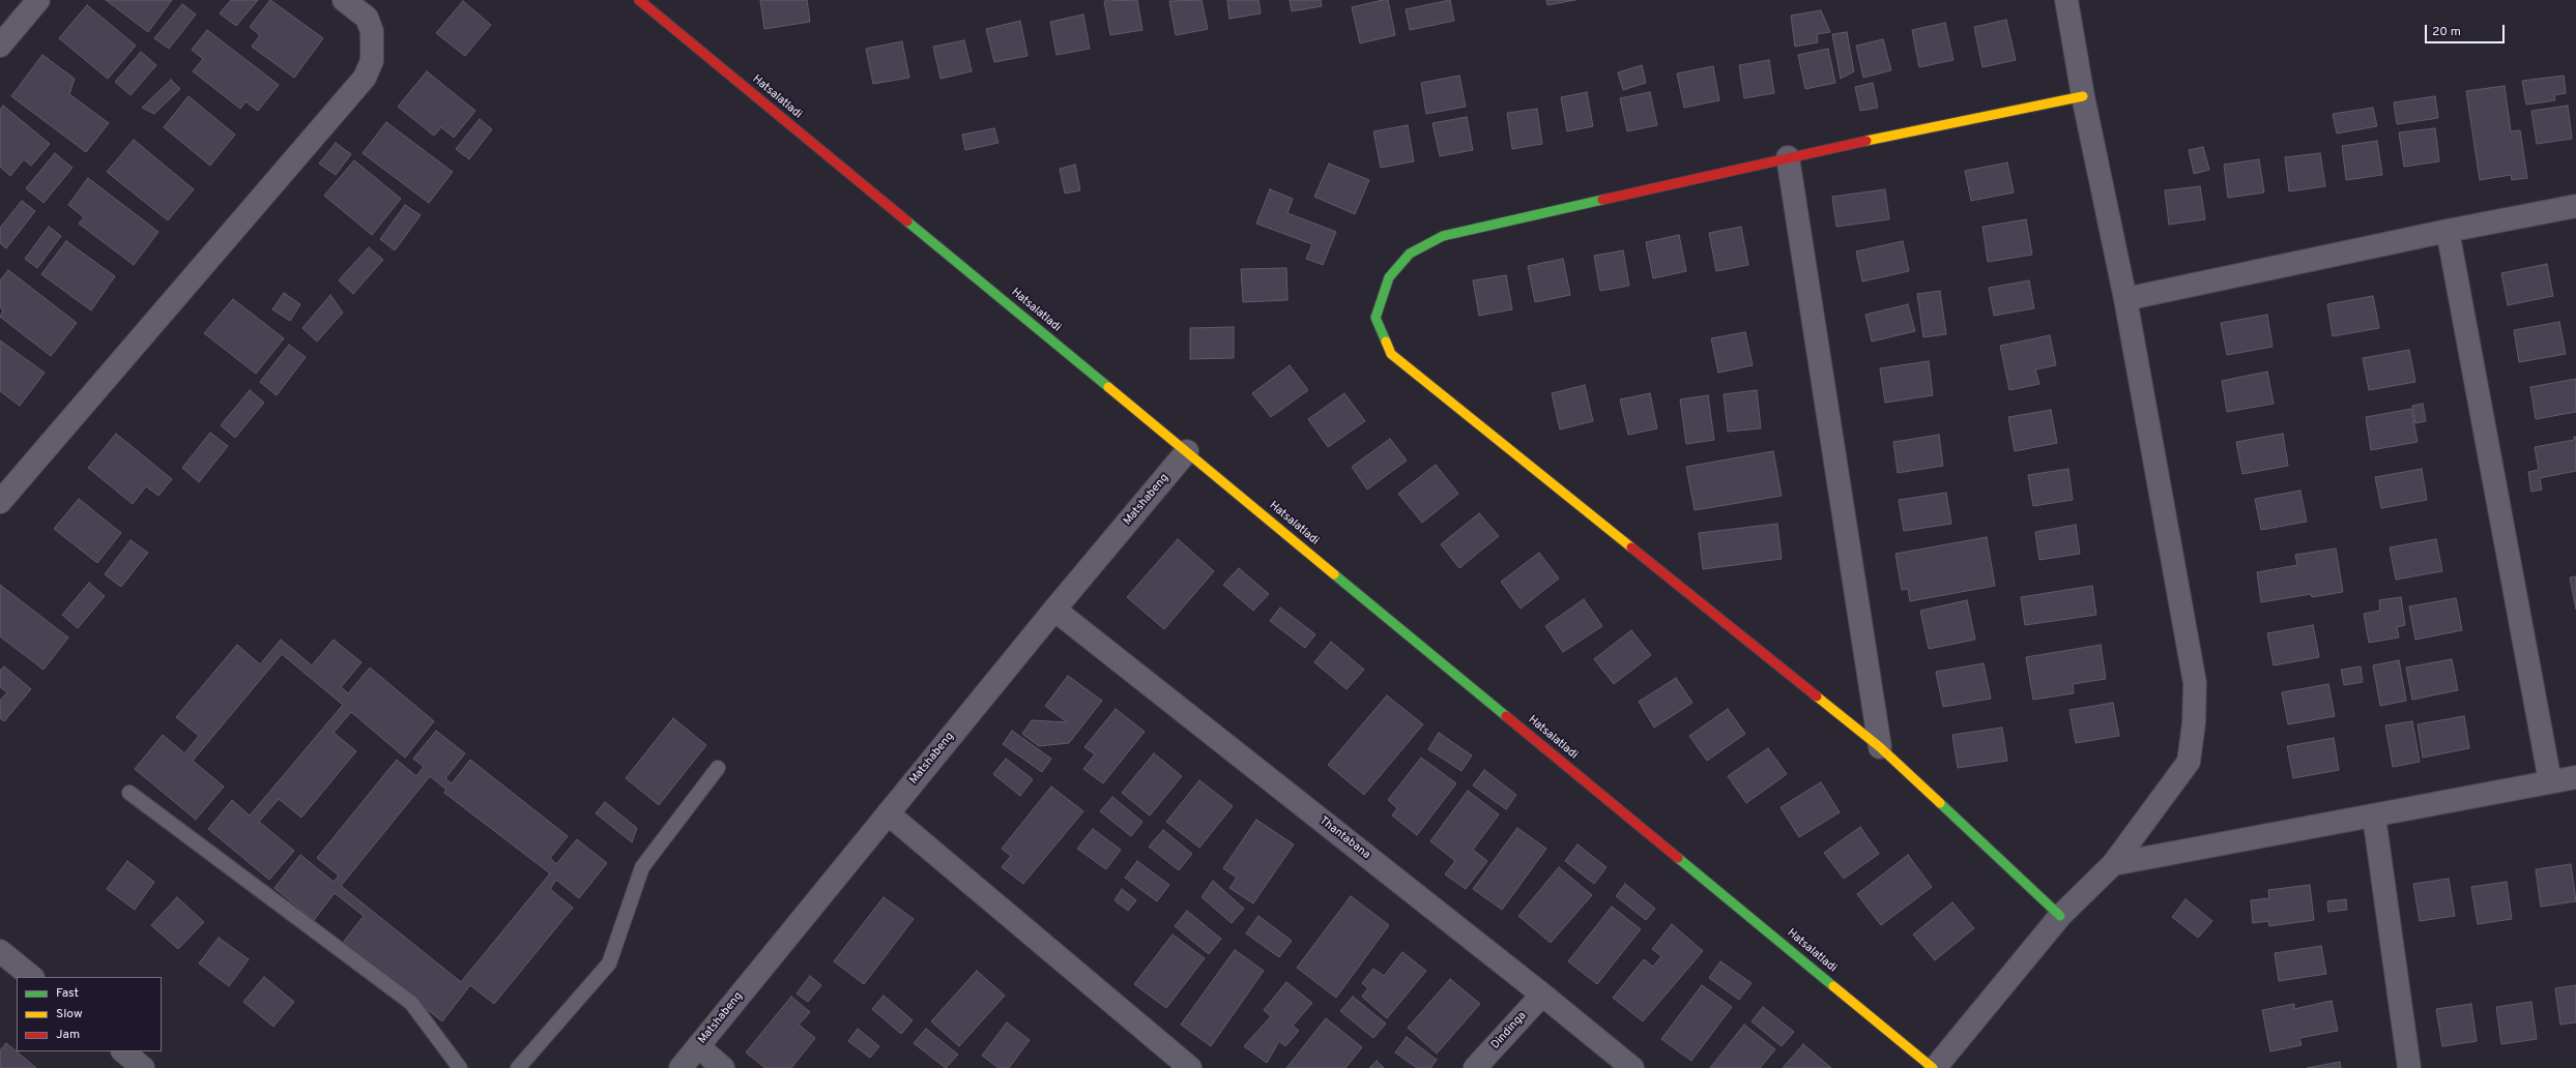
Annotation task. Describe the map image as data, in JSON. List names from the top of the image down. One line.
{"streets":{"street":["Hatsalatladi","Matshabeng","Thantabana","Dindinga"]},"crossings":[["Hatsalatladi","Matshabeng"],["Matshabeng","Thantabana"],["Thantabana","Dindinga"]],"legend":["Fast","Slow","Jam"],"scale_bar":"20 m"}
